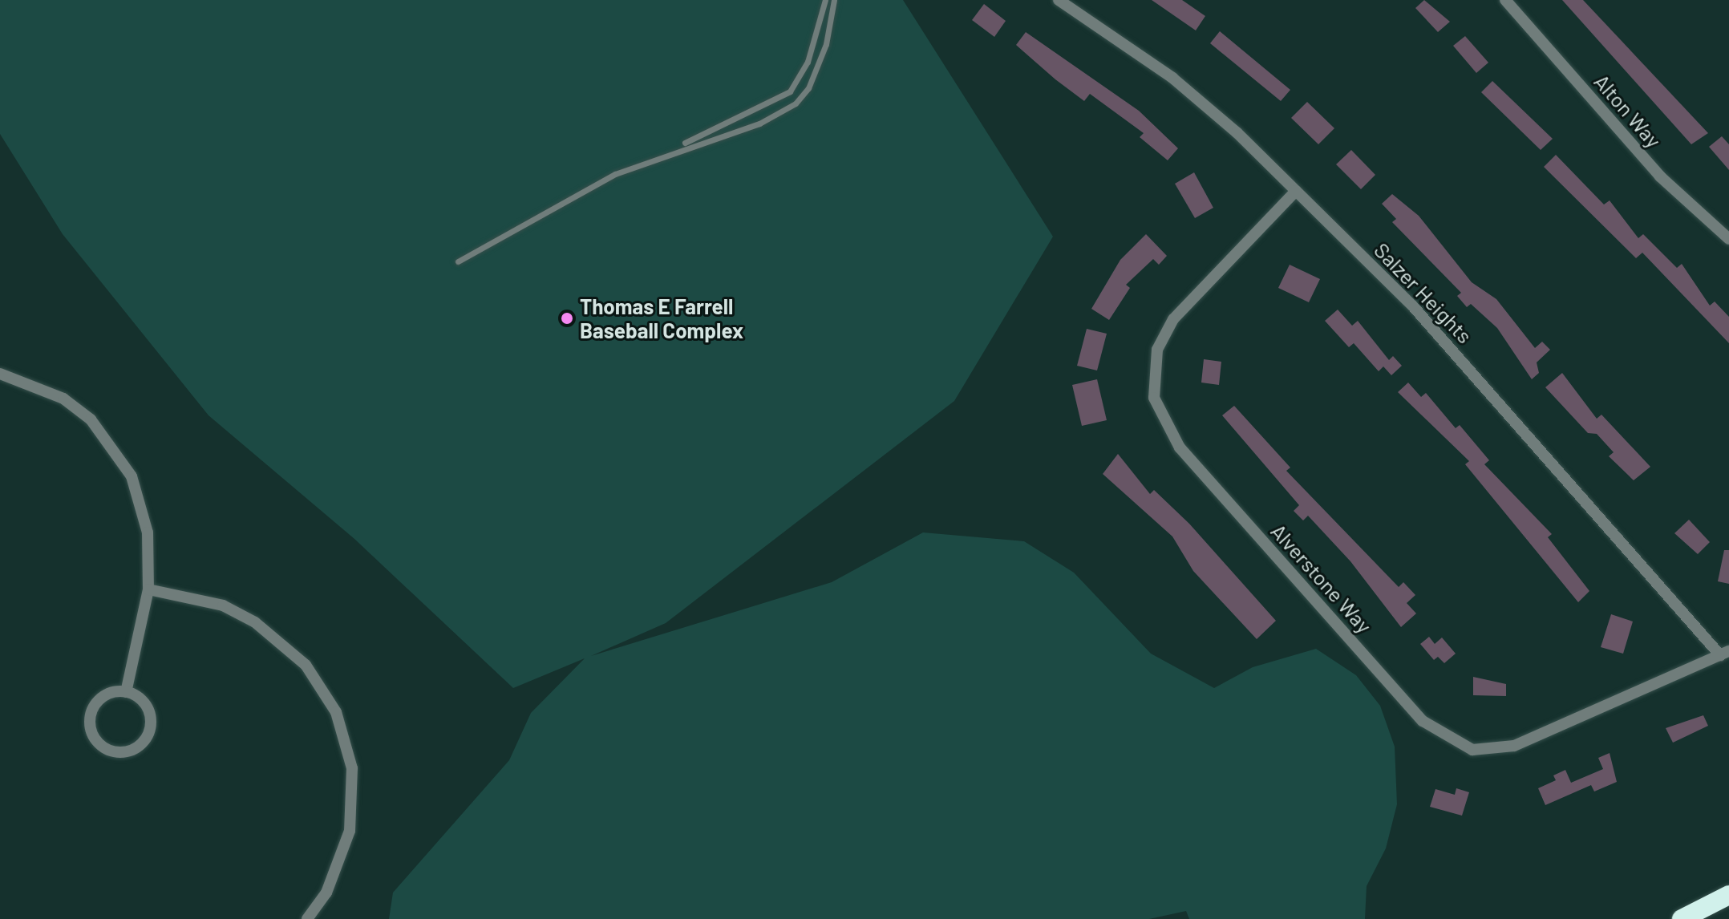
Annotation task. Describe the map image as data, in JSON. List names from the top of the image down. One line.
{"streets":{"street":["Alton Way","Salzer Heights","Alverstone Way"]},"crossings":[["Salzer Heights","Alverstone Way"]],"places":["Thomas E Farrell Baseball Complex"]}
